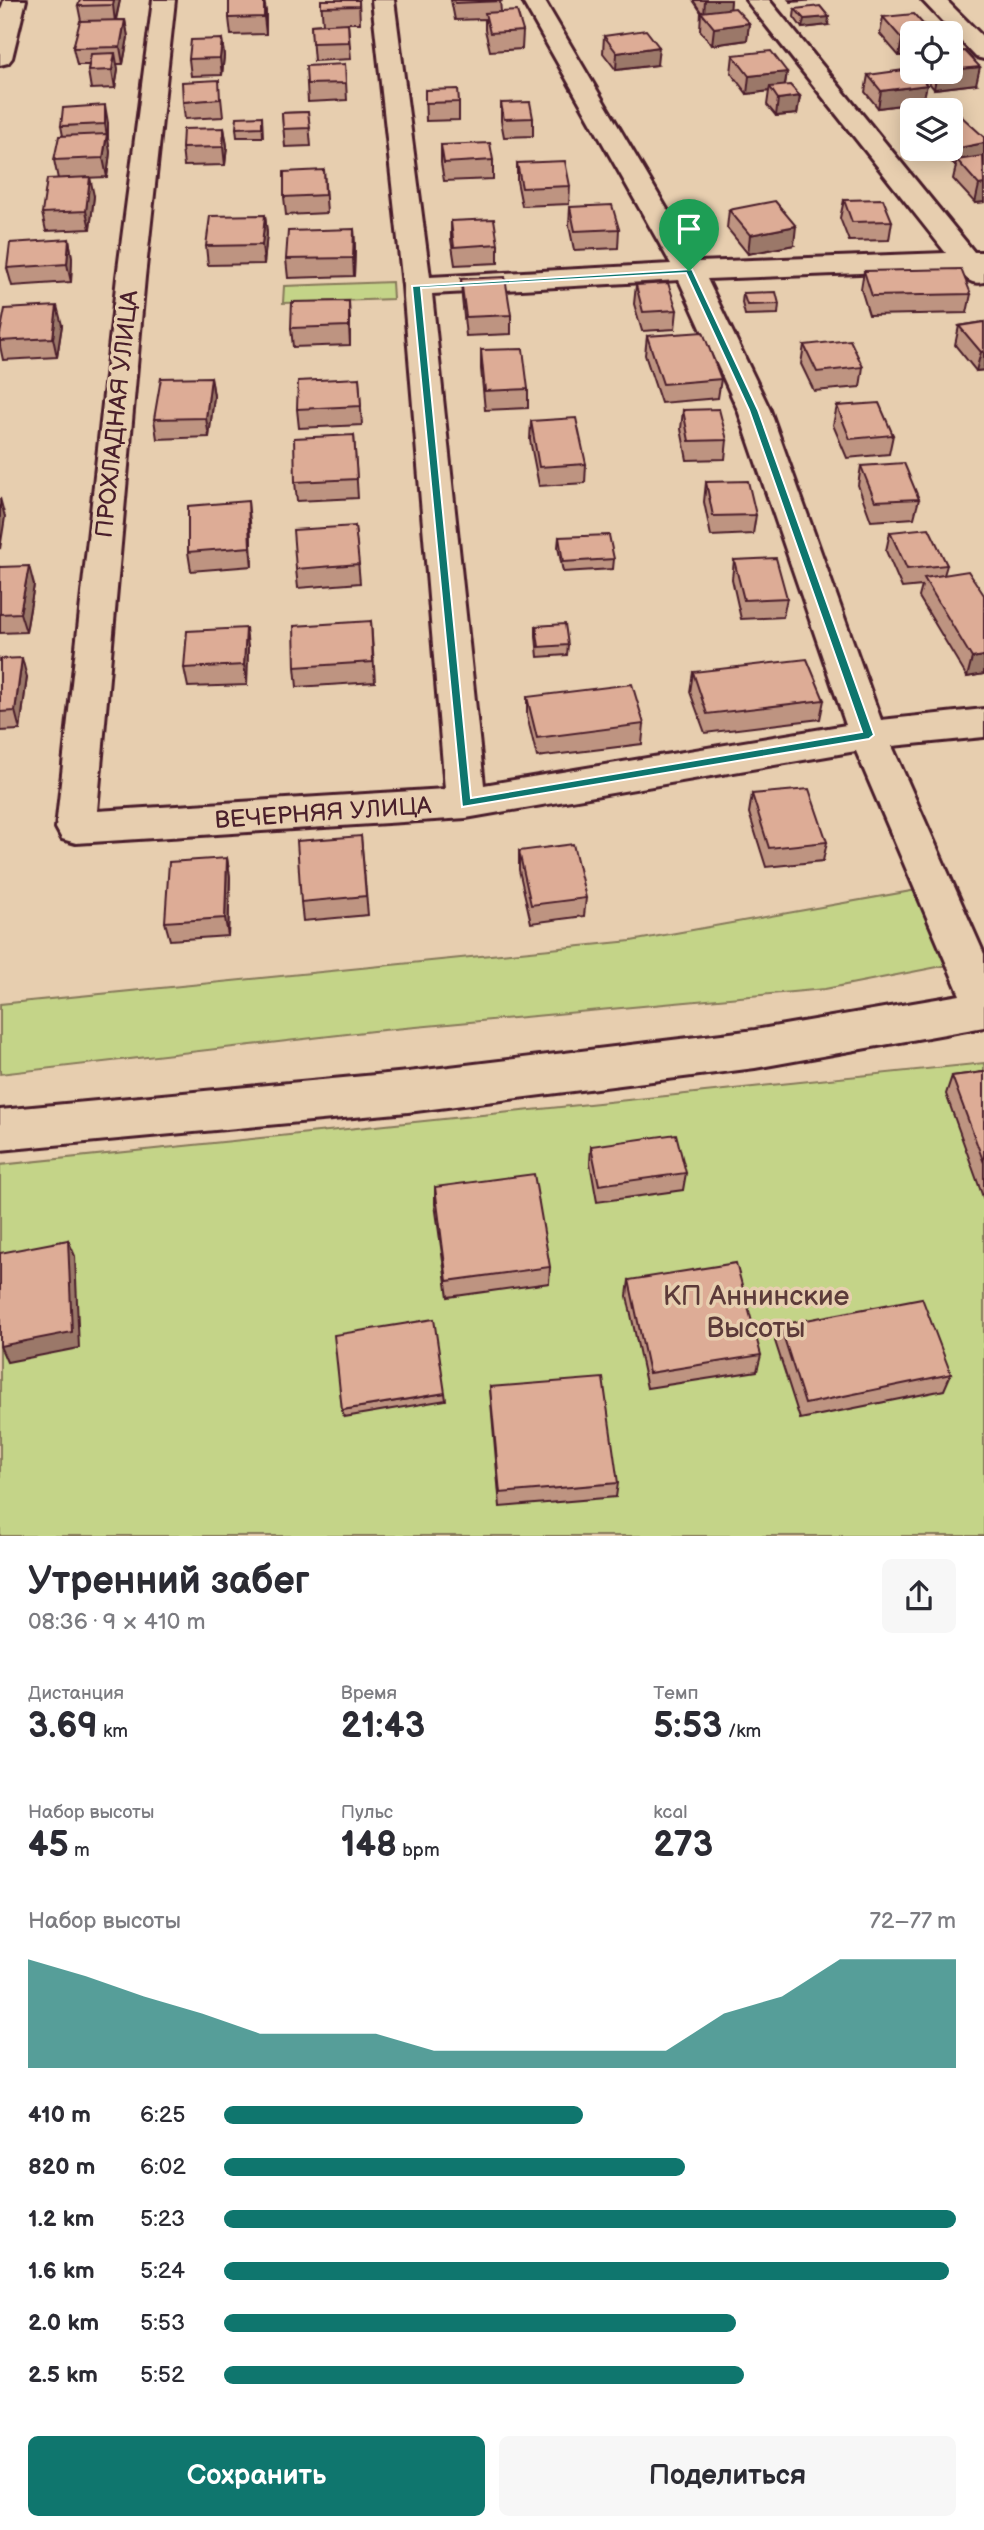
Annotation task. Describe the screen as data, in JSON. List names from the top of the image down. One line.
{"streets":{"street":["ПРОХЛАДНАЯ УЛИЦА","ВЕЧЕРНЯЯ УЛИЦА"]},"crossings":[["ПРОХЛАДНАЯ УЛИЦА","ВЕЧЕРНЯЯ УЛИЦА"]],"parks":["КП Аннинские Высоты"],"page":{"heading":["Утренний забег","08:36 · 9 × 410 m"],"stats":[["Дистанция","3.69 km"],["Время","21:43"],["Темп","5:53 /km"],["Набор высоты","45 m"],["Пульс","148 bpm"],["kcal","273"]],"chart":["Набор высоты","72–77 m"],"list":[{"name":"410 m","note":"6:25"},{"name":"820 m","note":"6:02"},{"name":"1.2 km","note":"5:23"},{"name":"1.6 km","note":"5:24"},{"name":"2.0 km","note":"5:53"},{"name":"2.5 km","note":"5:52"}],"buttons":["Сохранить","Поделиться"]}}
